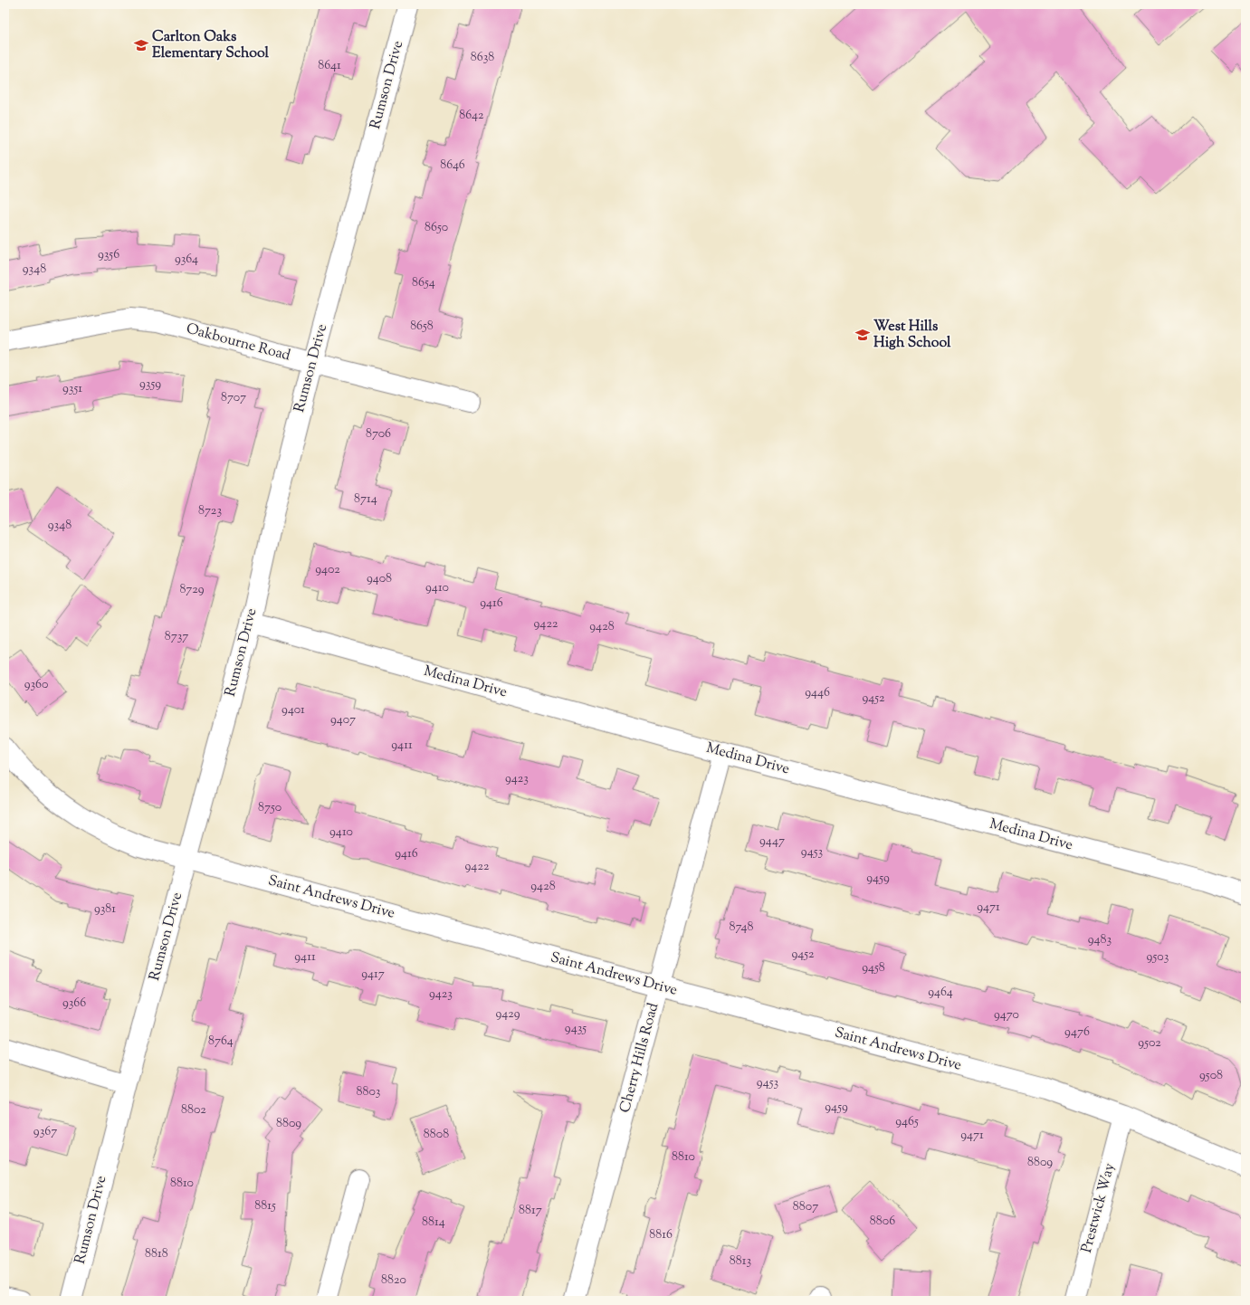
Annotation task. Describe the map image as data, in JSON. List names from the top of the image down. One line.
{"streets":{"street":["Rumson Drive","Oakbourne Road","Medina Drive","Saint Andrews Drive","Cherry Hills Road","Prestwick Way"]},"crossings":[["Rumson Drive","Oakbourne Road"],["Rumson Drive","Medina Drive"],["Rumson Drive","Saint Andrews Drive"],["Medina Drive","Cherry Hills Road"],["Saint Andrews Drive","Cherry Hills Road"],["Saint Andrews Drive","Prestwick Way"]],"places":{"school or university":["Carlton Oaks Elementary School","West Hills High School"]},"house_numbers":["8638","8641","8642","8646","8650","9356","9364","9348","8654","8658","9359","9351","8707","8706","8714","8723","9348","9402","9408","9410","8729","9416","9422","9428","8737","9360","9446","9452","9401","9407","9411","9423","8750","9410","9447","9453","9416","9422","9459","9428","9471","9381","8748","9483","9452","9411","9503","9458","9417","9464","9423","9366","9429","9470","9435","9476","8764","9502","9508","9453","8803","9459","8802","9465","8809","9367","8808","9471","8810","8809","8810","8815","8807","8817","8806","8814","8816","8818","8813","8820"]}
